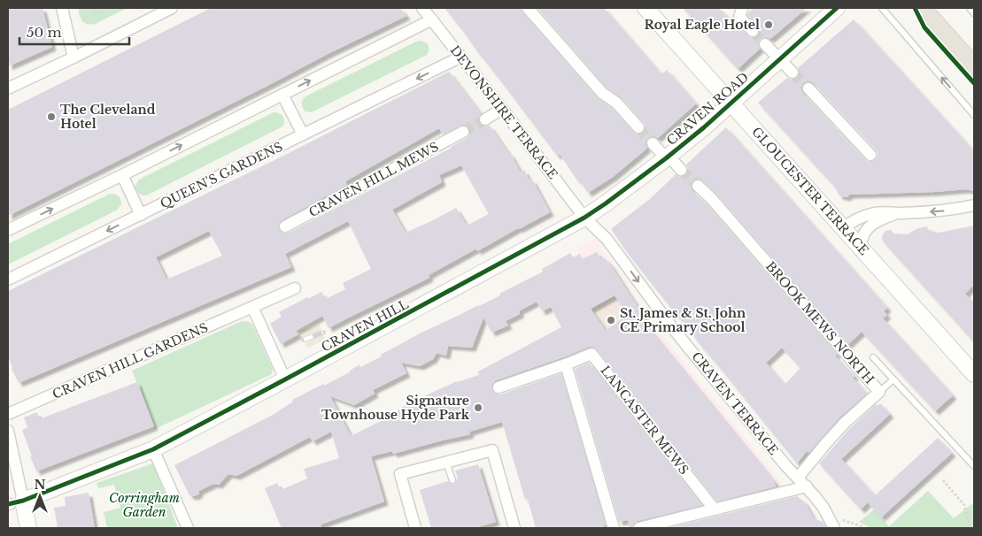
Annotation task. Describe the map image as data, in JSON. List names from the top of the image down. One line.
{"streets":{"main road":["CRAVEN ROAD","GLOUCESTER TERRACE","CRAVEN HILL"],"street":["DEVONSHIRE TERRACE","QUEEN'S GARDENS","CRAVEN HILL MEWS","BROOK MEWS NORTH","CRAVEN HILL GARDENS","CRAVEN TERRACE","LANCASTER MEWS"]},"crossings":[["CRAVEN ROAD","DEVONSHIRE TERRACE"],["CRAVEN ROAD","GLOUCESTER TERRACE"],["CRAVEN ROAD","CRAVEN HILL"],["CRAVEN ROAD","CRAVEN TERRACE"],["DEVONSHIRE TERRACE","QUEEN'S GARDENS"],["DEVONSHIRE TERRACE","CRAVEN HILL"],["DEVONSHIRE TERRACE","CRAVEN TERRACE"],["BROOK MEWS NORTH","CRAVEN TERRACE"],["CRAVEN HILL","CRAVEN TERRACE"]],"one_way":["CRAVEN TERRACE"],"parks":["Corringham Garden"],"places":["Royal Eagle Hotel","The Cleveland Hotel","St. James & St. John CE Primary School","Signature Townhouse Hyde Park"],"scale_bar":"50 m","north":"top"}
